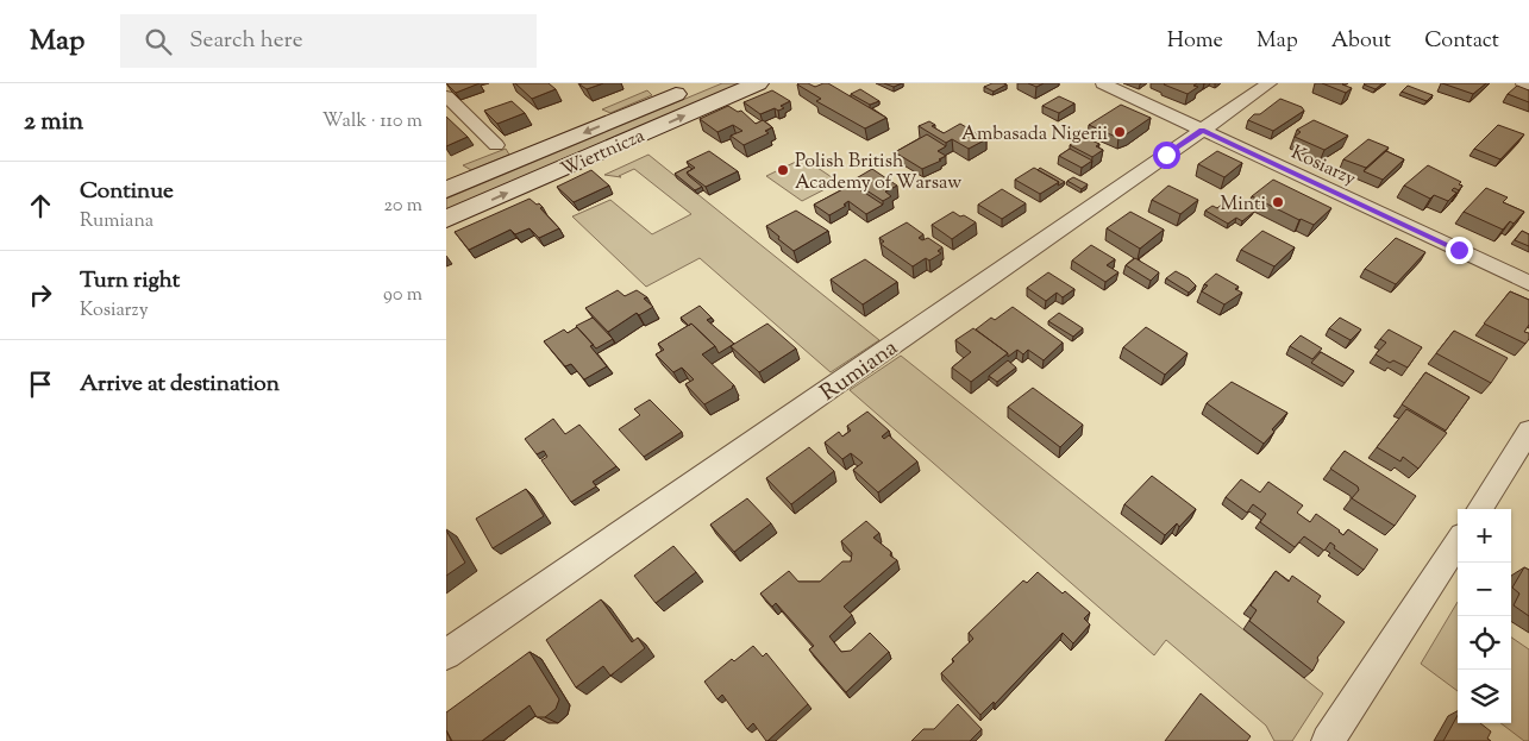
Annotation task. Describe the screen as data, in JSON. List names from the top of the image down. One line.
{"streets":{"main road":["Wiertnicza"],"street":["Kosiarzy","Rumiana"]},"crossings":[["Kosiarzy","Rumiana"]],"places":["Ambasada Nigerii","Polish British Academy of Warsaw","Minti"],"page":{"header":"Map","search":"Search here","nav":["Home","Map","About","Contact"],"heading":["2 min","Walk · 110 m"],"list":[["Continue","Rumiana","20 m"],["Turn right","Kosiarzy","90 m"],"Arrive at destination"],"map_buttons":["+","−"]}}
